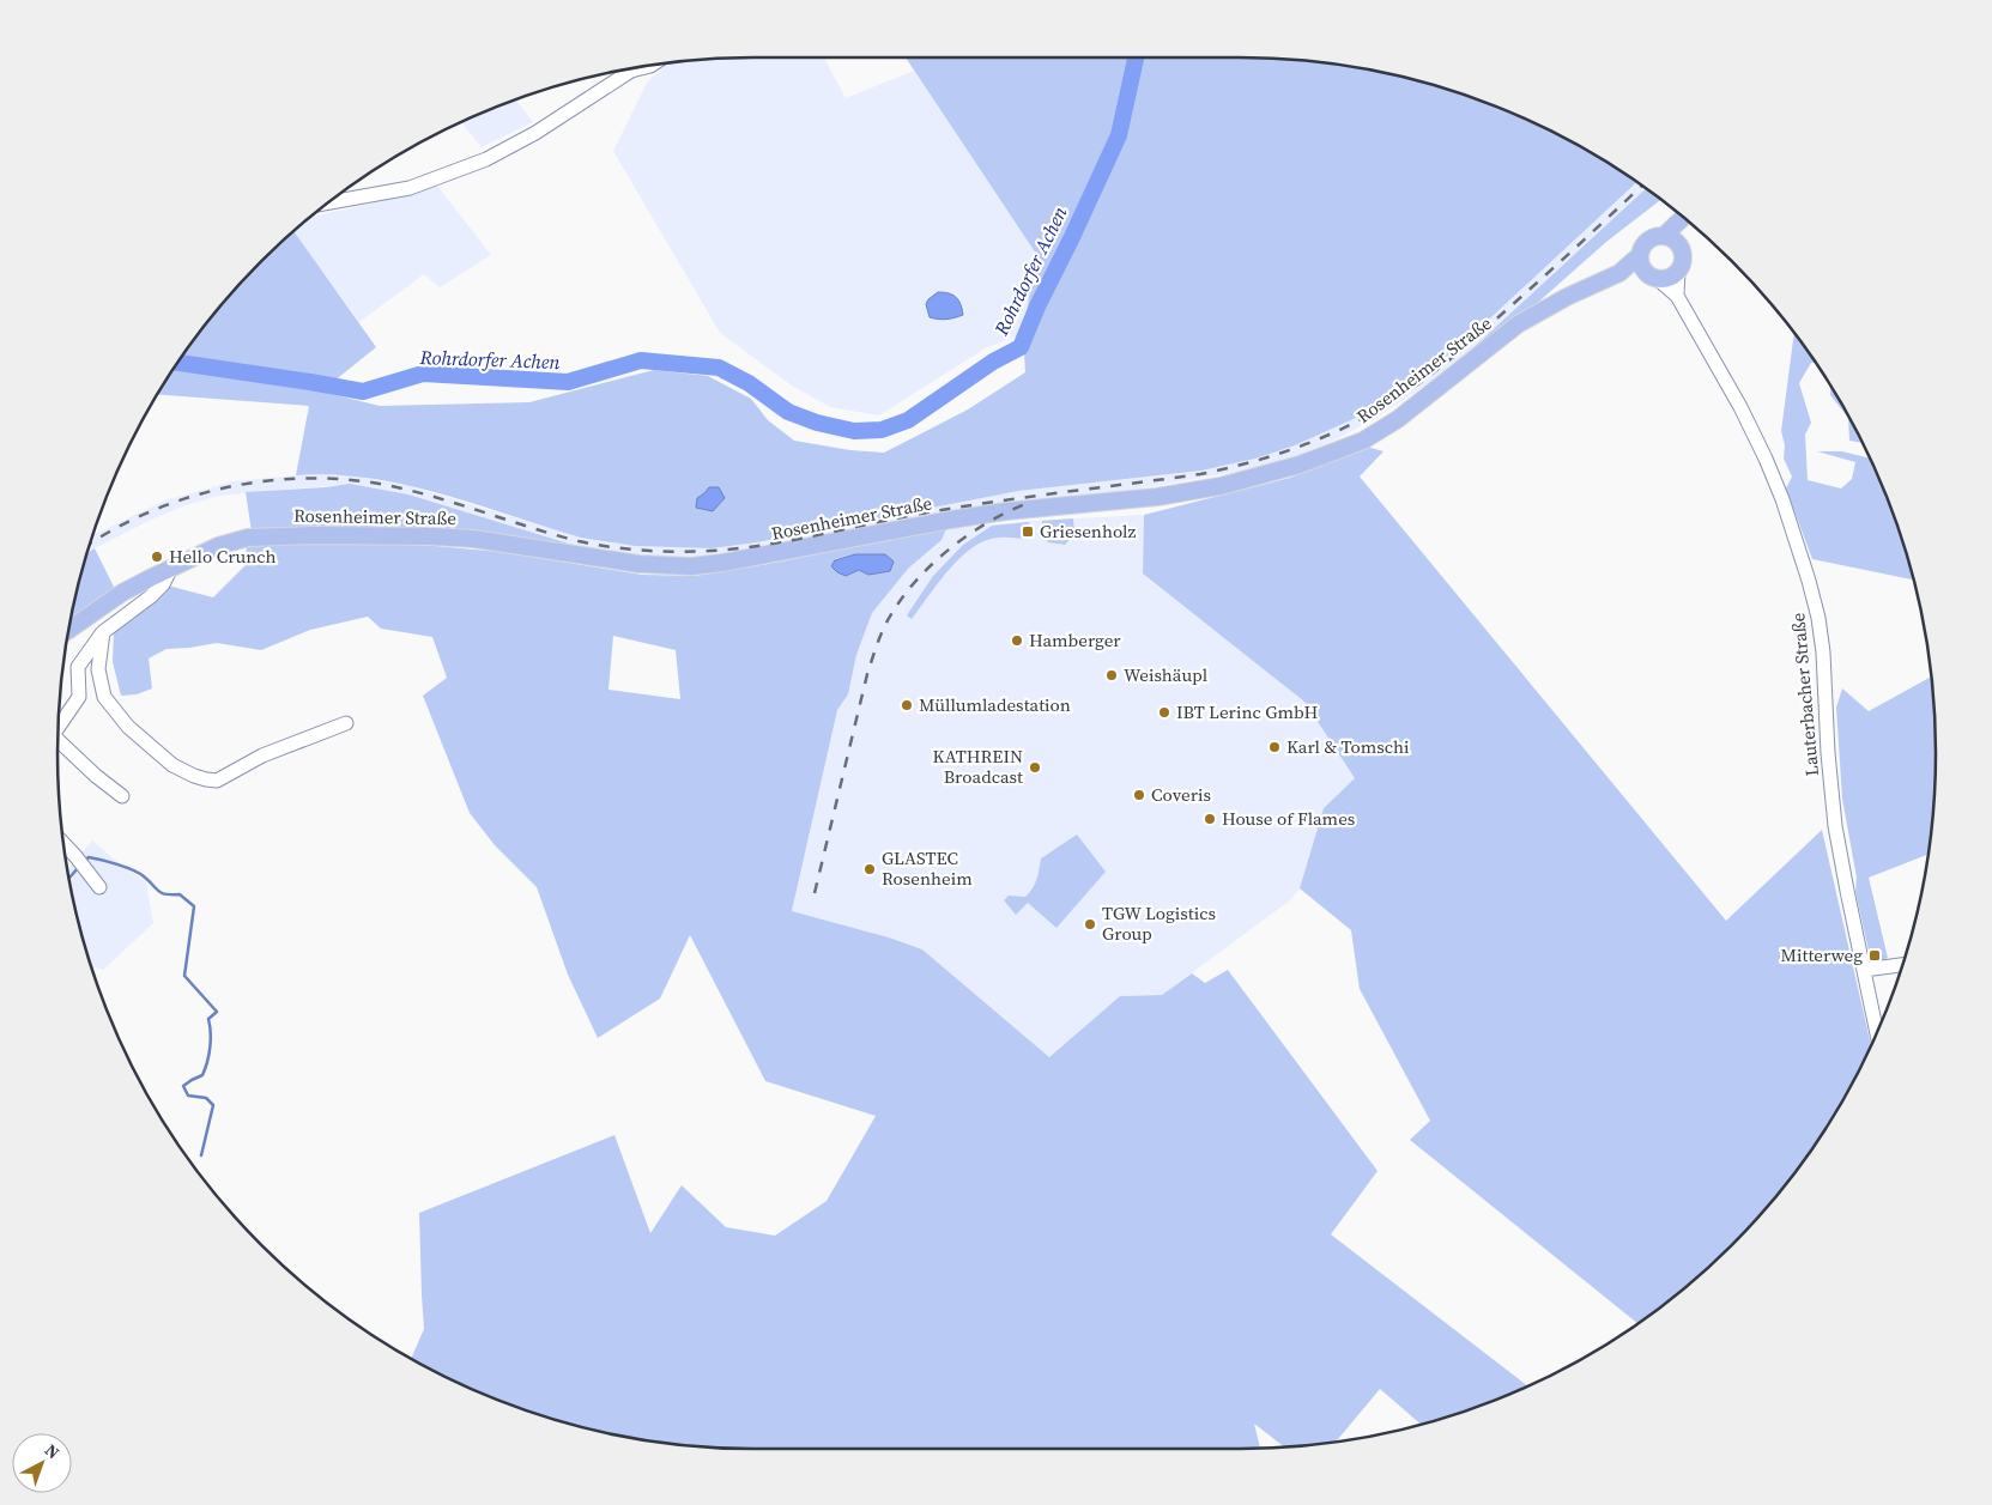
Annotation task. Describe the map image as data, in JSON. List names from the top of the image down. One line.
{"streets":{"main road":["Rosenheimer Straße"],"street":["Lauterbacher Straße"]},"crossings":[["Rosenheimer Straße","Lauterbacher Straße"]],"water":["Rohrdorfer Achen"],"places":{"transit":["Griesenholz","Mitterweg"],"other":["Hello Crunch","Hamberger","Weishäupl","Müllumladestation","IBT Lerinc GmbH","Karl & Tomschi","KATHREIN Broadcast","Coveris","House of Flames","GLASTEC Rosenheim","TGW Logistics Group"]},"north":"top right"}
